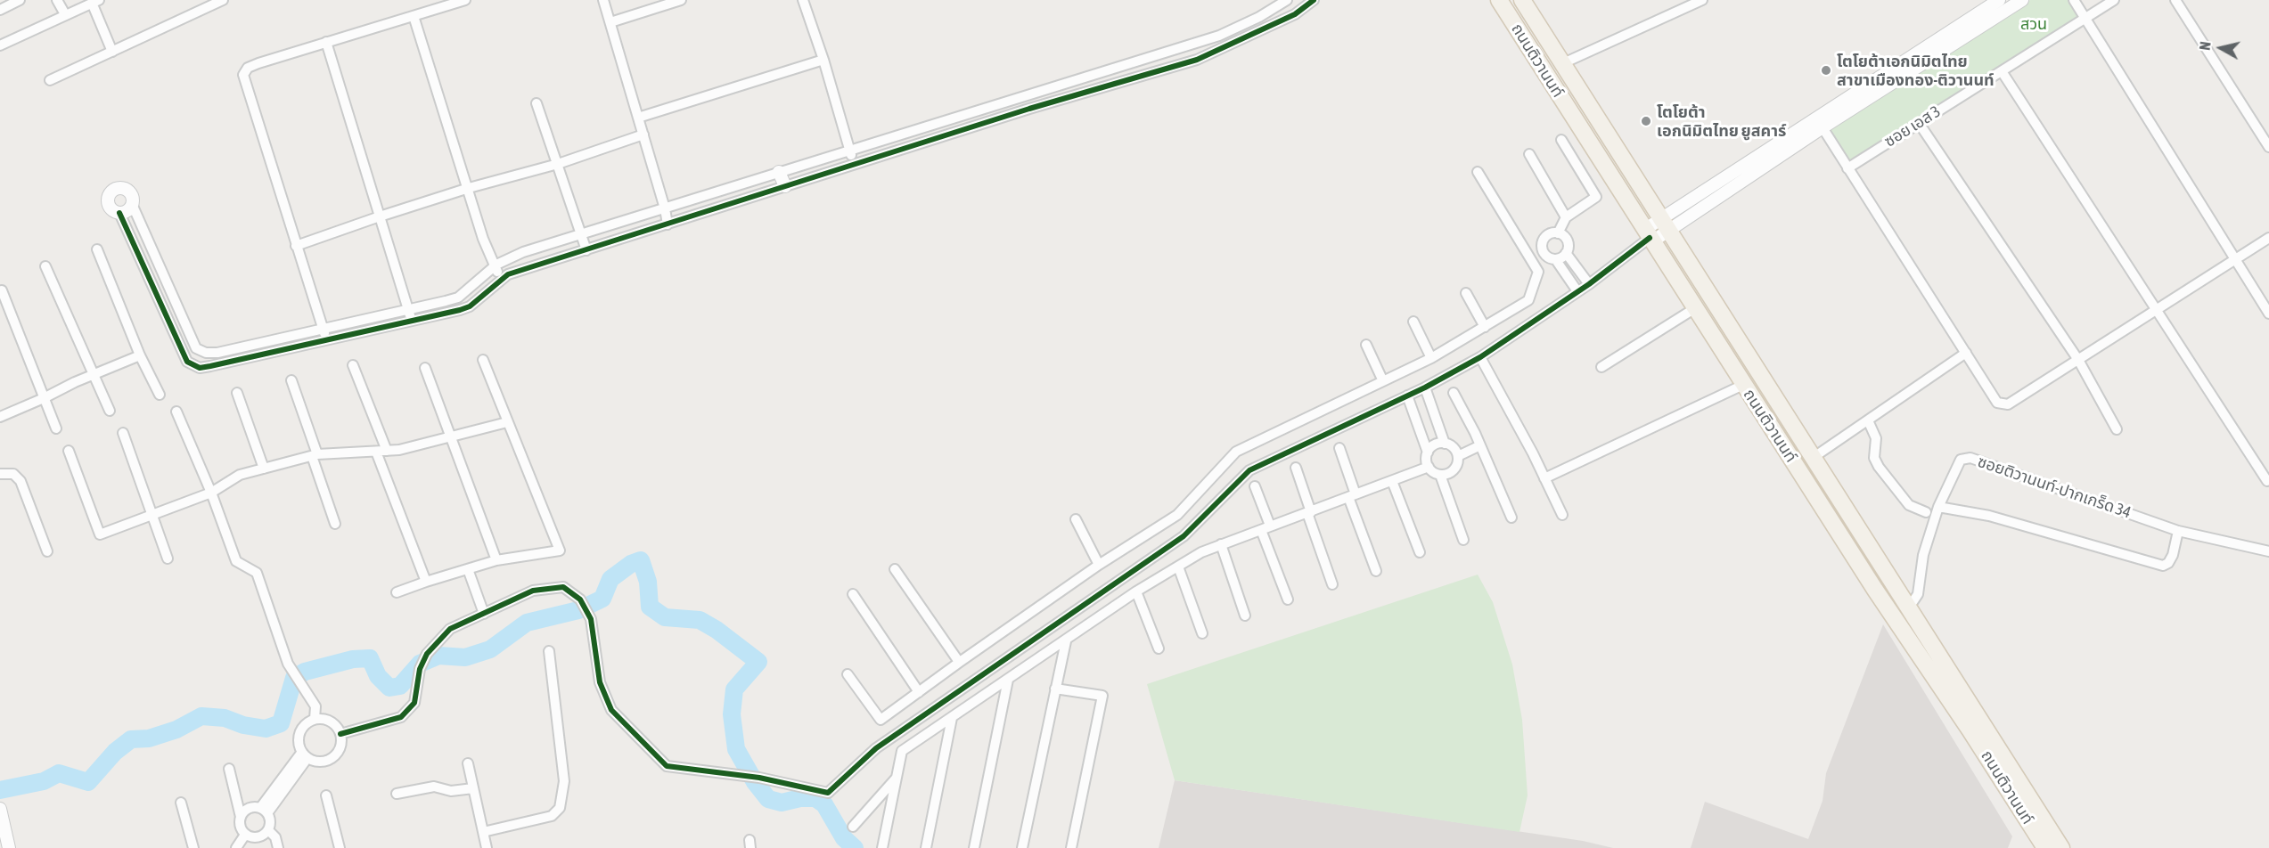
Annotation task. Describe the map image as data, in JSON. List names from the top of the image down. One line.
{"streets":{"main road":["ถนนติวานนท์"],"street":["ซอย เอส 3","ซอยติวานนท์-ปากเกร็ด 34"]},"crossings":[["ถนนติวานนท์","ซอยติวานนท์-ปากเกร็ด 34"]],"parks":["สวน"],"places":["โตโยต้าเอกนิมิตไทย สาขาเมืองทอง-ติวานนท์","โตโยต้า เอกนิมิตไทย ยูสคาร์"],"north":"left"}
